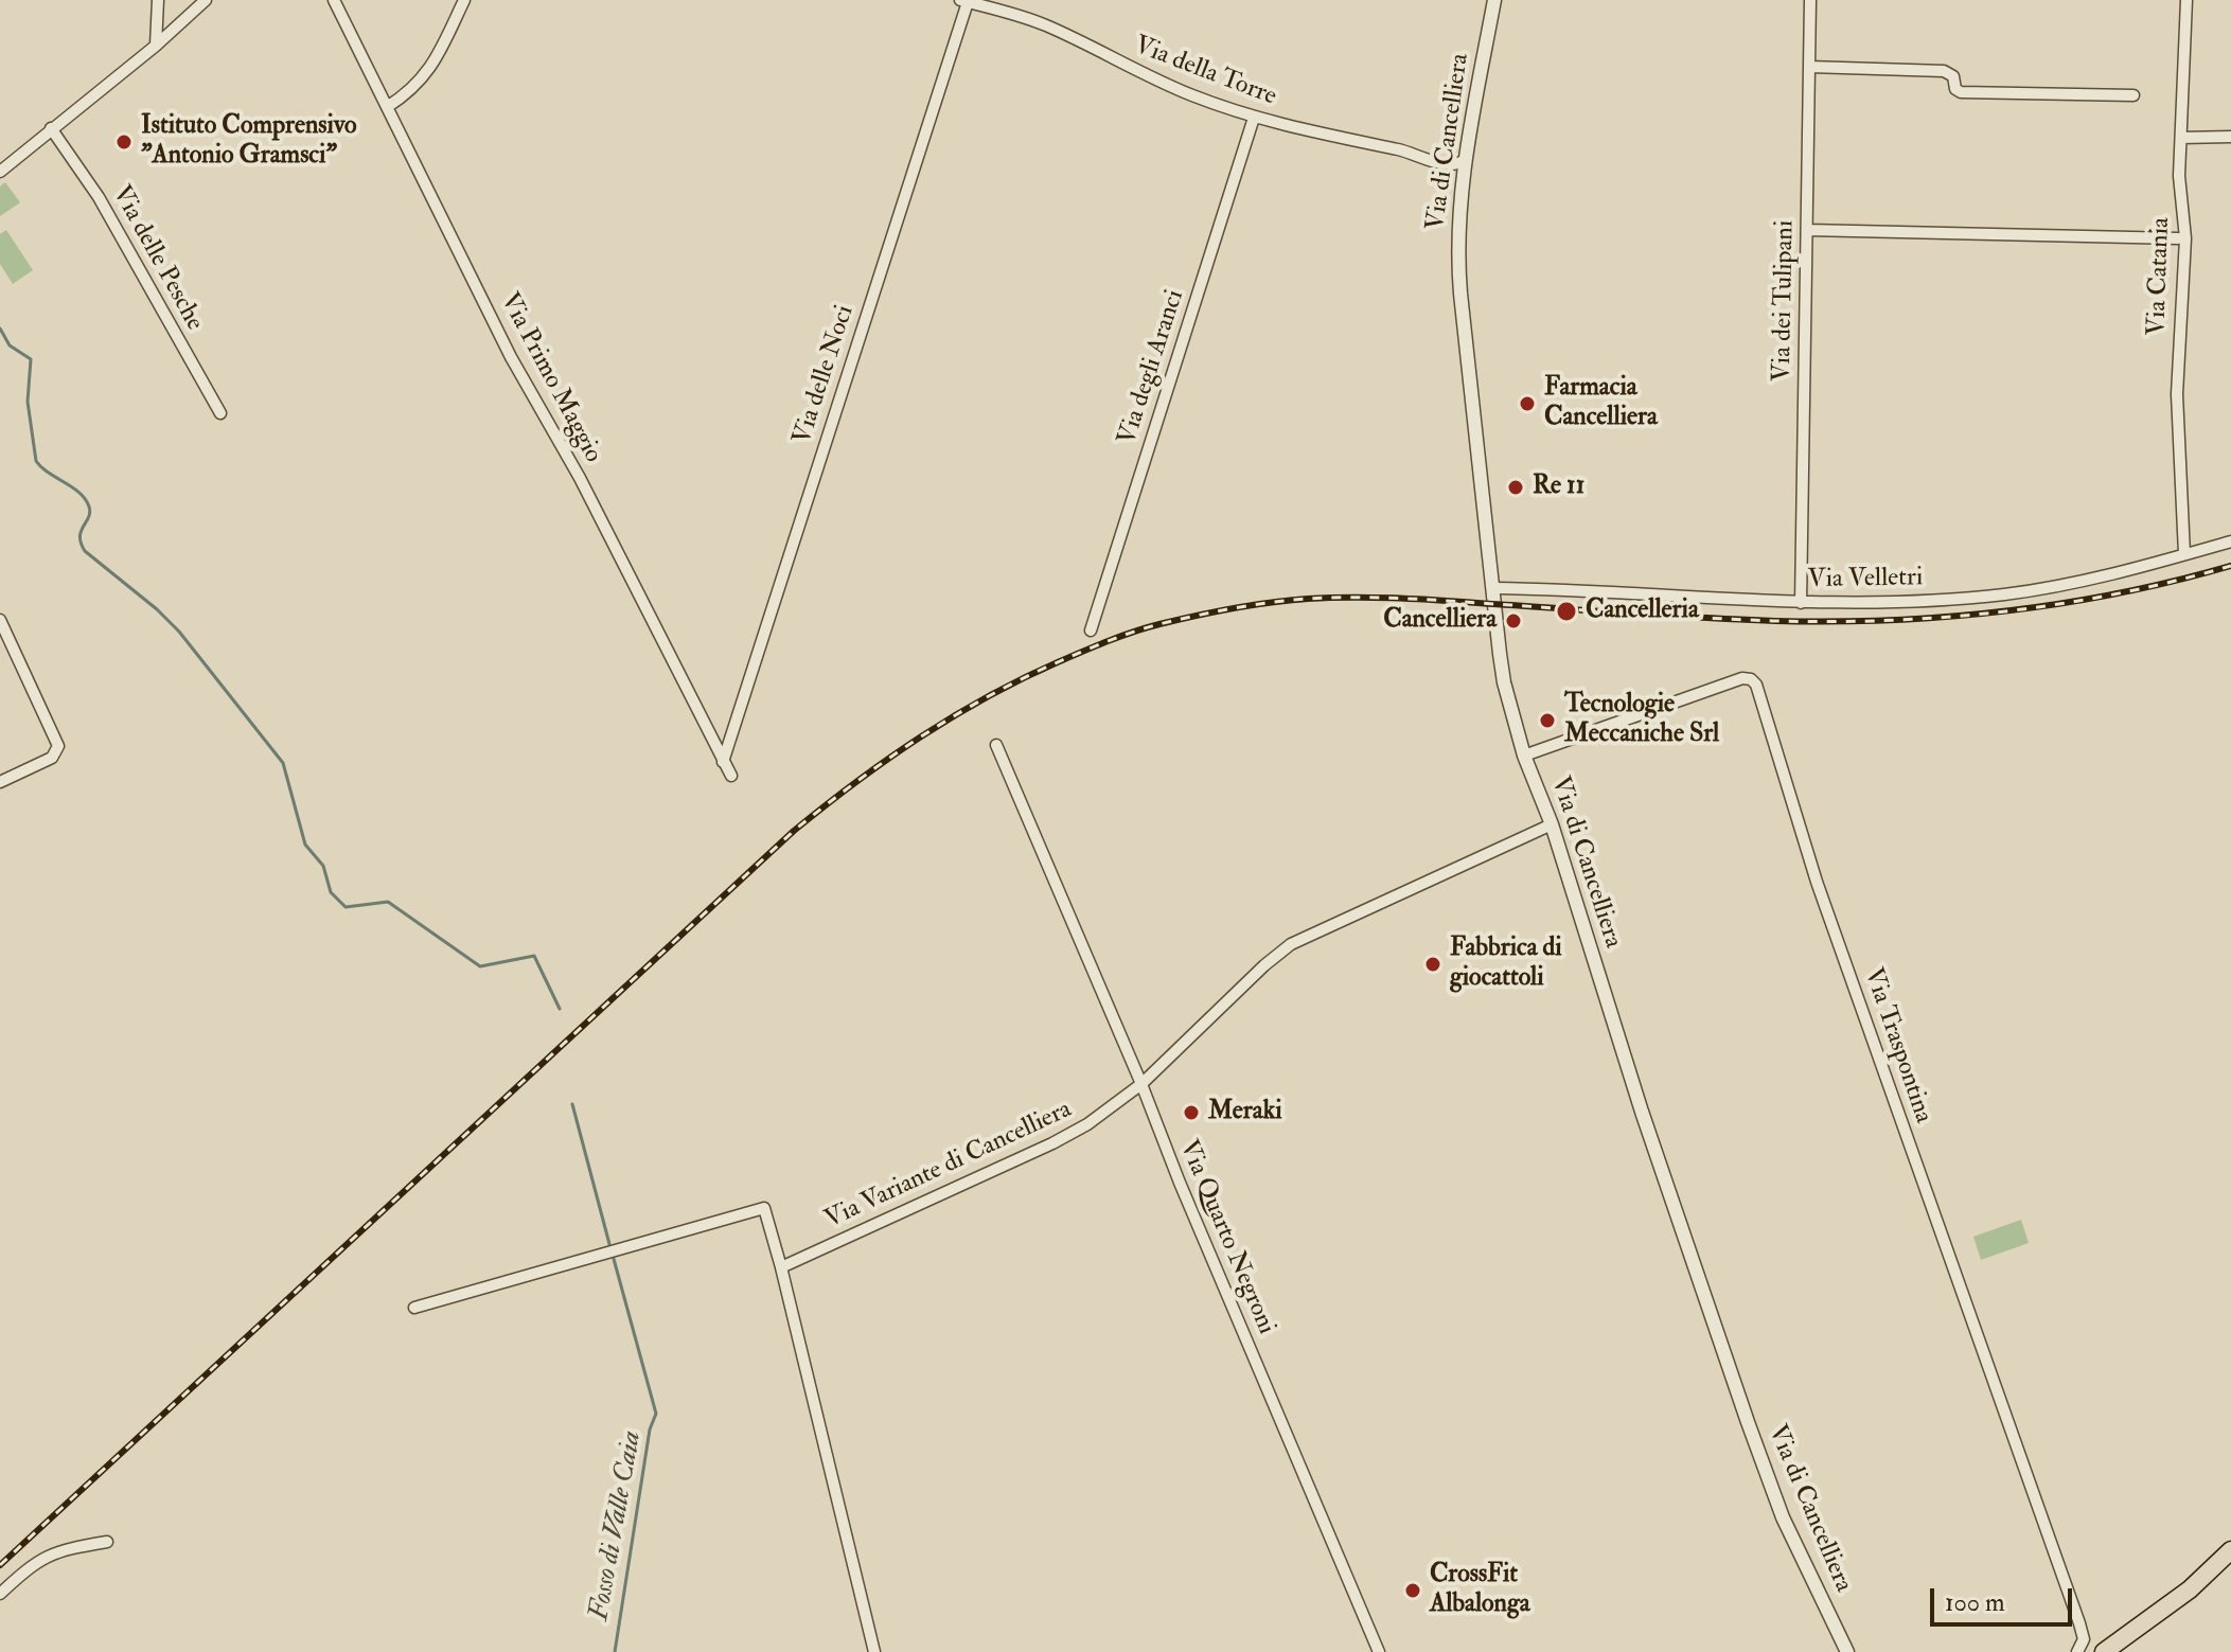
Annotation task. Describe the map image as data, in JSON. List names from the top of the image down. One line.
{"streets":{"street":["Via della Torre","Via di Cancelliera","Via delle Pesche","Via Catania","Via dei Tulipani","Via degli Aranci","Via delle Noci","Via Primo Maggio","Via Velletri","Via Traspontina","Via Variante di Cancelliera","Via Quarto Negroni"]},"crossings":[["Via della Torre","Via di Cancelliera"],["Via della Torre","Via degli Aranci"],["Via della Torre","Via delle Noci"],["Via di Cancelliera","Via Velletri"],["Via di Cancelliera","Via Traspontina"],["Via di Cancelliera","Via Variante di Cancelliera"],["Via Catania","Via Velletri"],["Via dei Tulipani","Via Velletri"],["Via delle Noci","Via Primo Maggio"],["Via Variante di Cancelliera","Via Quarto Negroni"]],"water":["Fosso di Valle Caia"],"places":["Istituto Comprensivo \"Antonio Gramsci\"","Farmacia Cancelliera","Re 11","Cancelleria","Cancelliera","Tecnologie Meccaniche Srl","Fabbrica di giocattoli","Meraki","CrossFit Albalonga"],"scale_bar":"100 m"}
